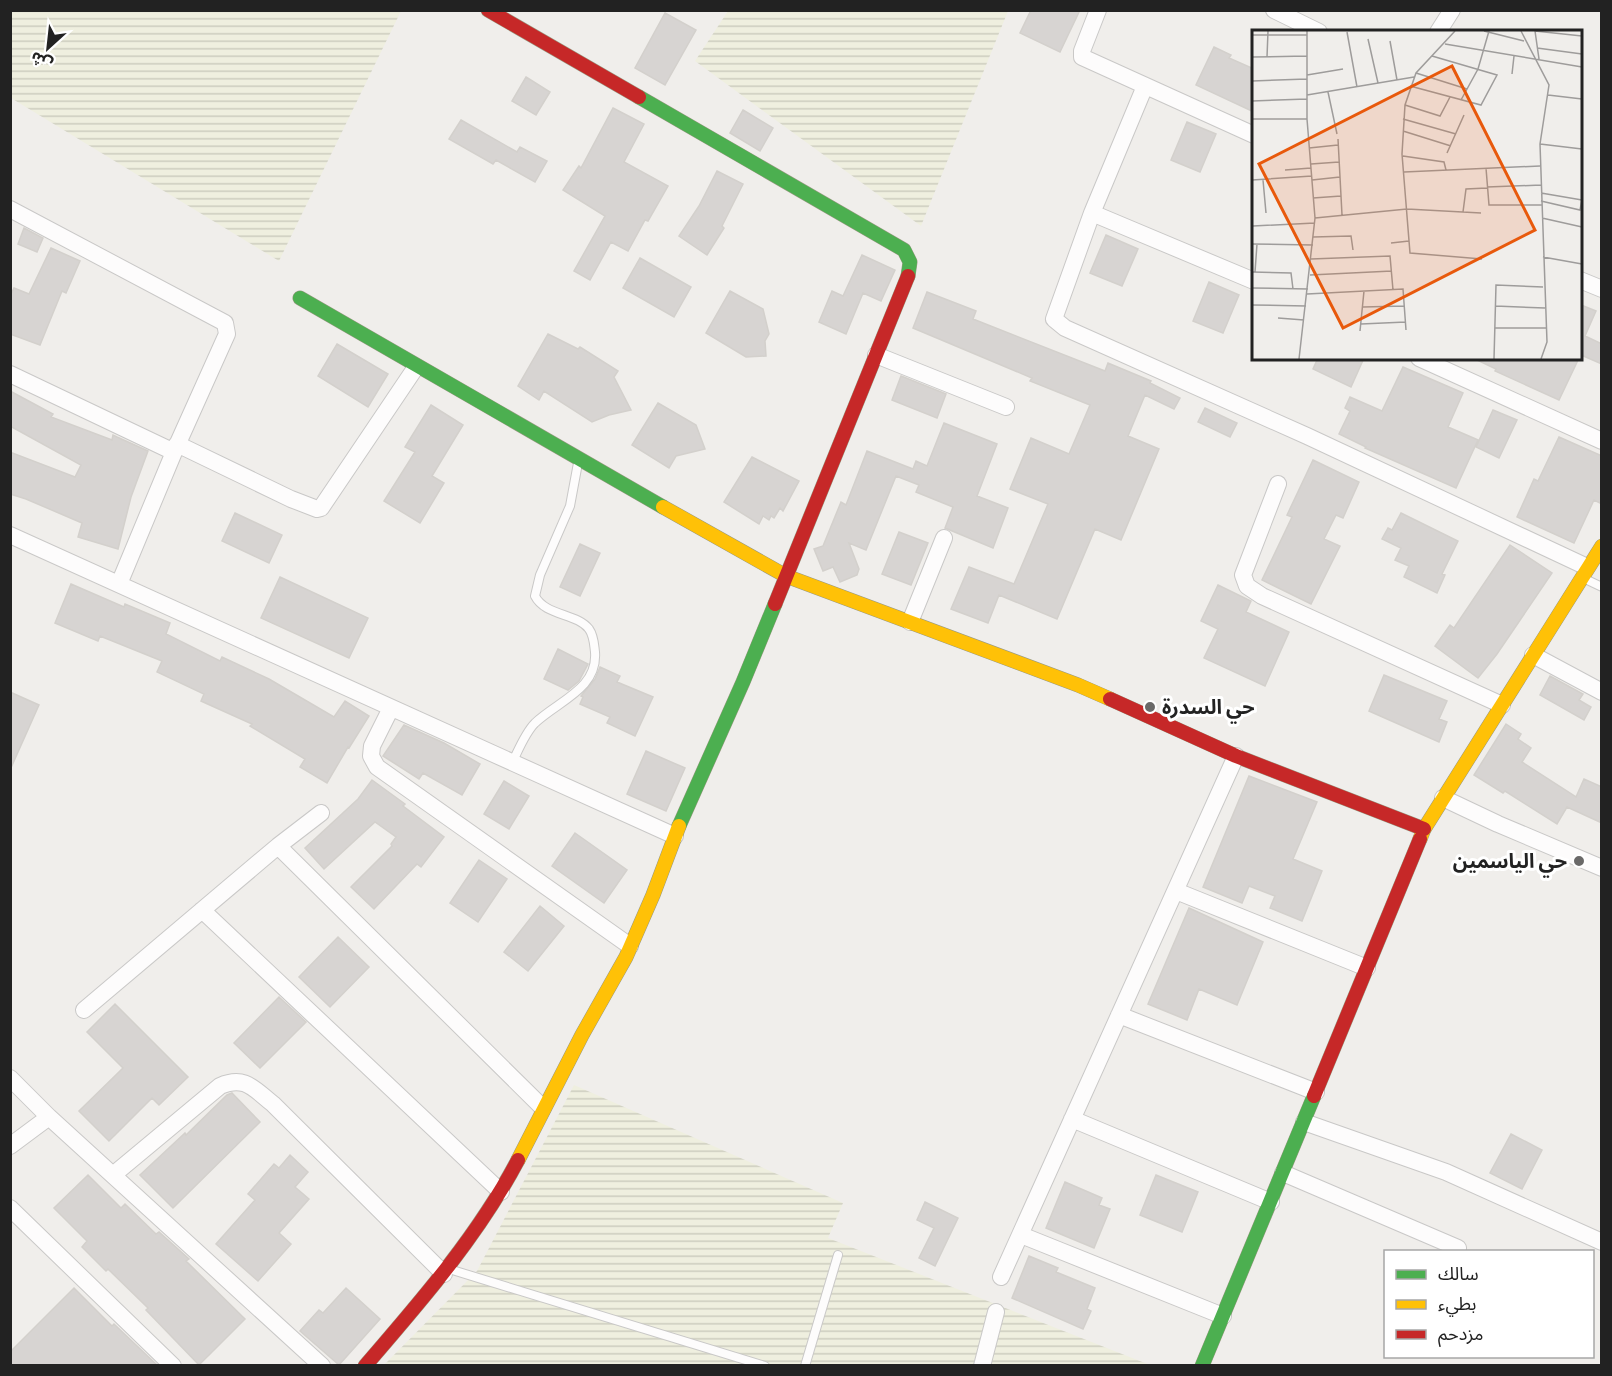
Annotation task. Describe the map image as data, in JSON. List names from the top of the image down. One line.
{"places":["حي السدرة","حي الياسمين"],"legend":["سالك","بطيء","مزدحم"],"north":"bottom left"}
